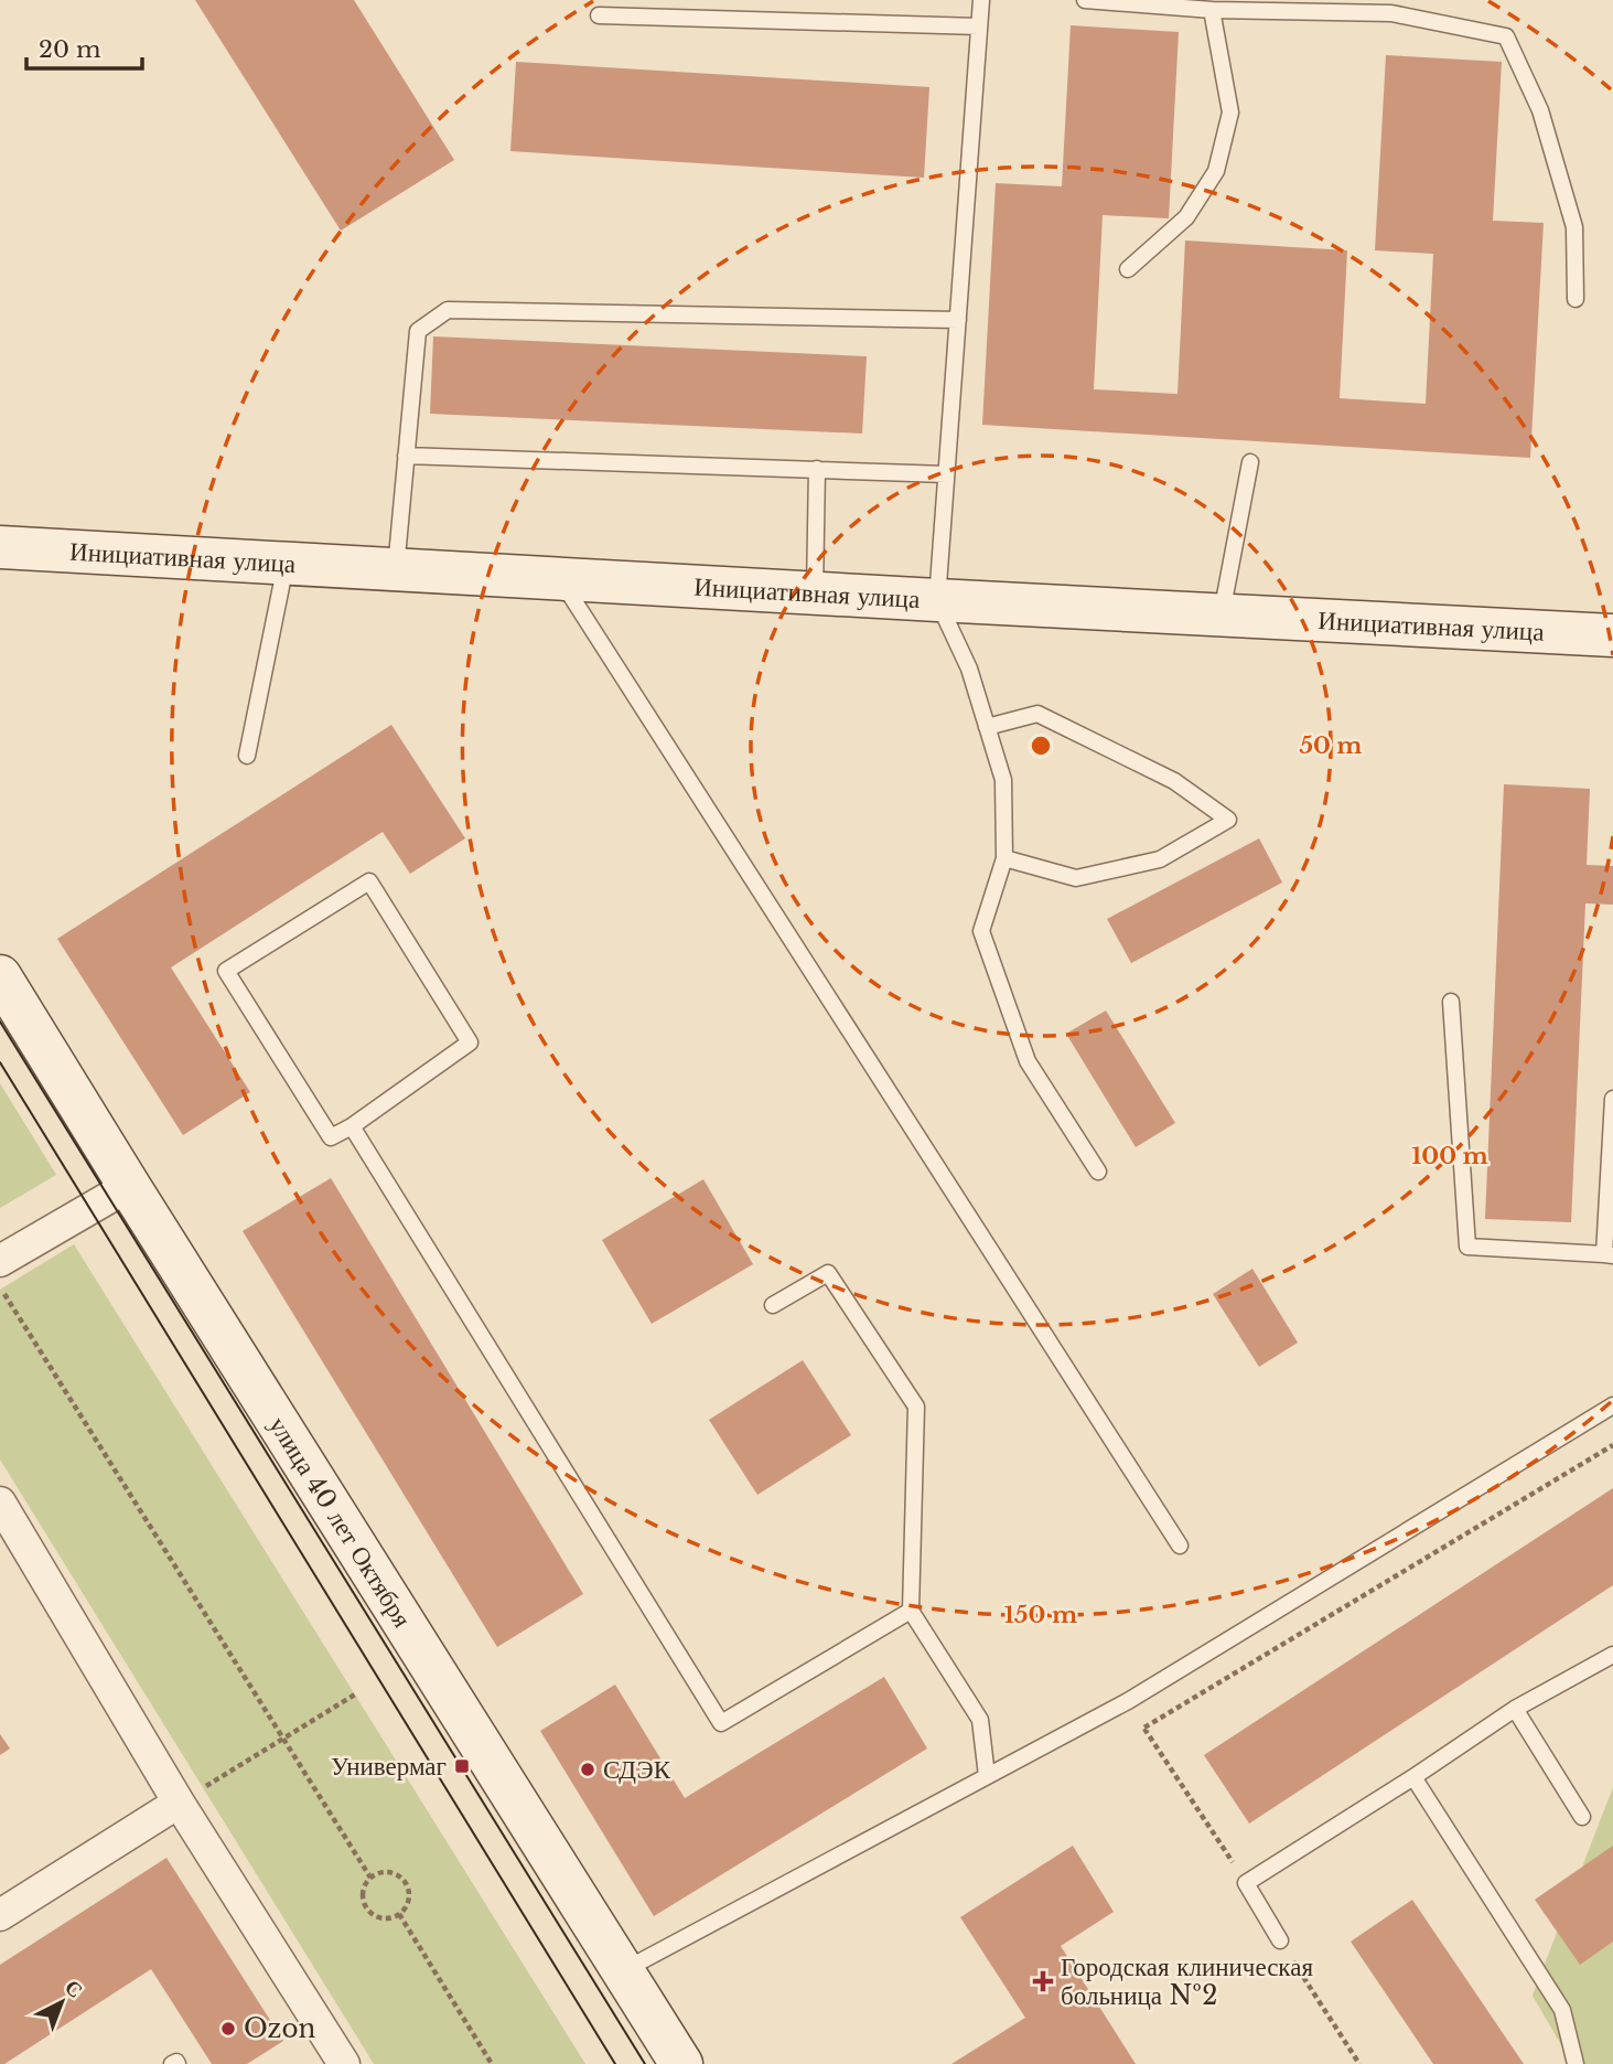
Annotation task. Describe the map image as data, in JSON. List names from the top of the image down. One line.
{"streets":{"main road":["Инициативная улица","улица 40 лет Октября"]},"places":{"transit":["Универмаг"],"other":["СДЭК","Ozon"],"health":["Городская клиническая больница №2"]},"scale_bar":"20 m","north":"top right","rings":["50 m","100 m","150 m"]}
